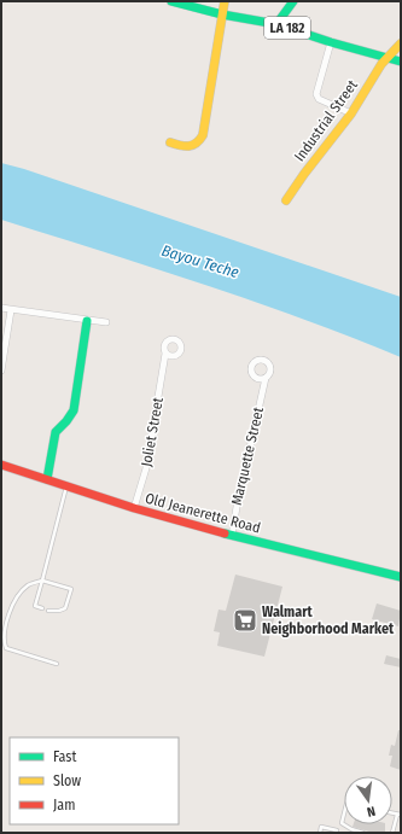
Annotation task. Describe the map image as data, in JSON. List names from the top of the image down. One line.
{"streets":{"main road":["LA 182","Industrial Street","Old Jeanerette Road"],"street":["Joliet Street","Marquette Street"]},"crossings":[["LA 182","Industrial Street"],["Joliet Street","Old Jeanerette Road"],["Marquette Street","Old Jeanerette Road"]],"water":["Bayou Teche"],"places":{"supermarket":["Walmart Neighborhood Market"]},"legend":["Fast","Slow","Jam"],"north":"bottom"}
